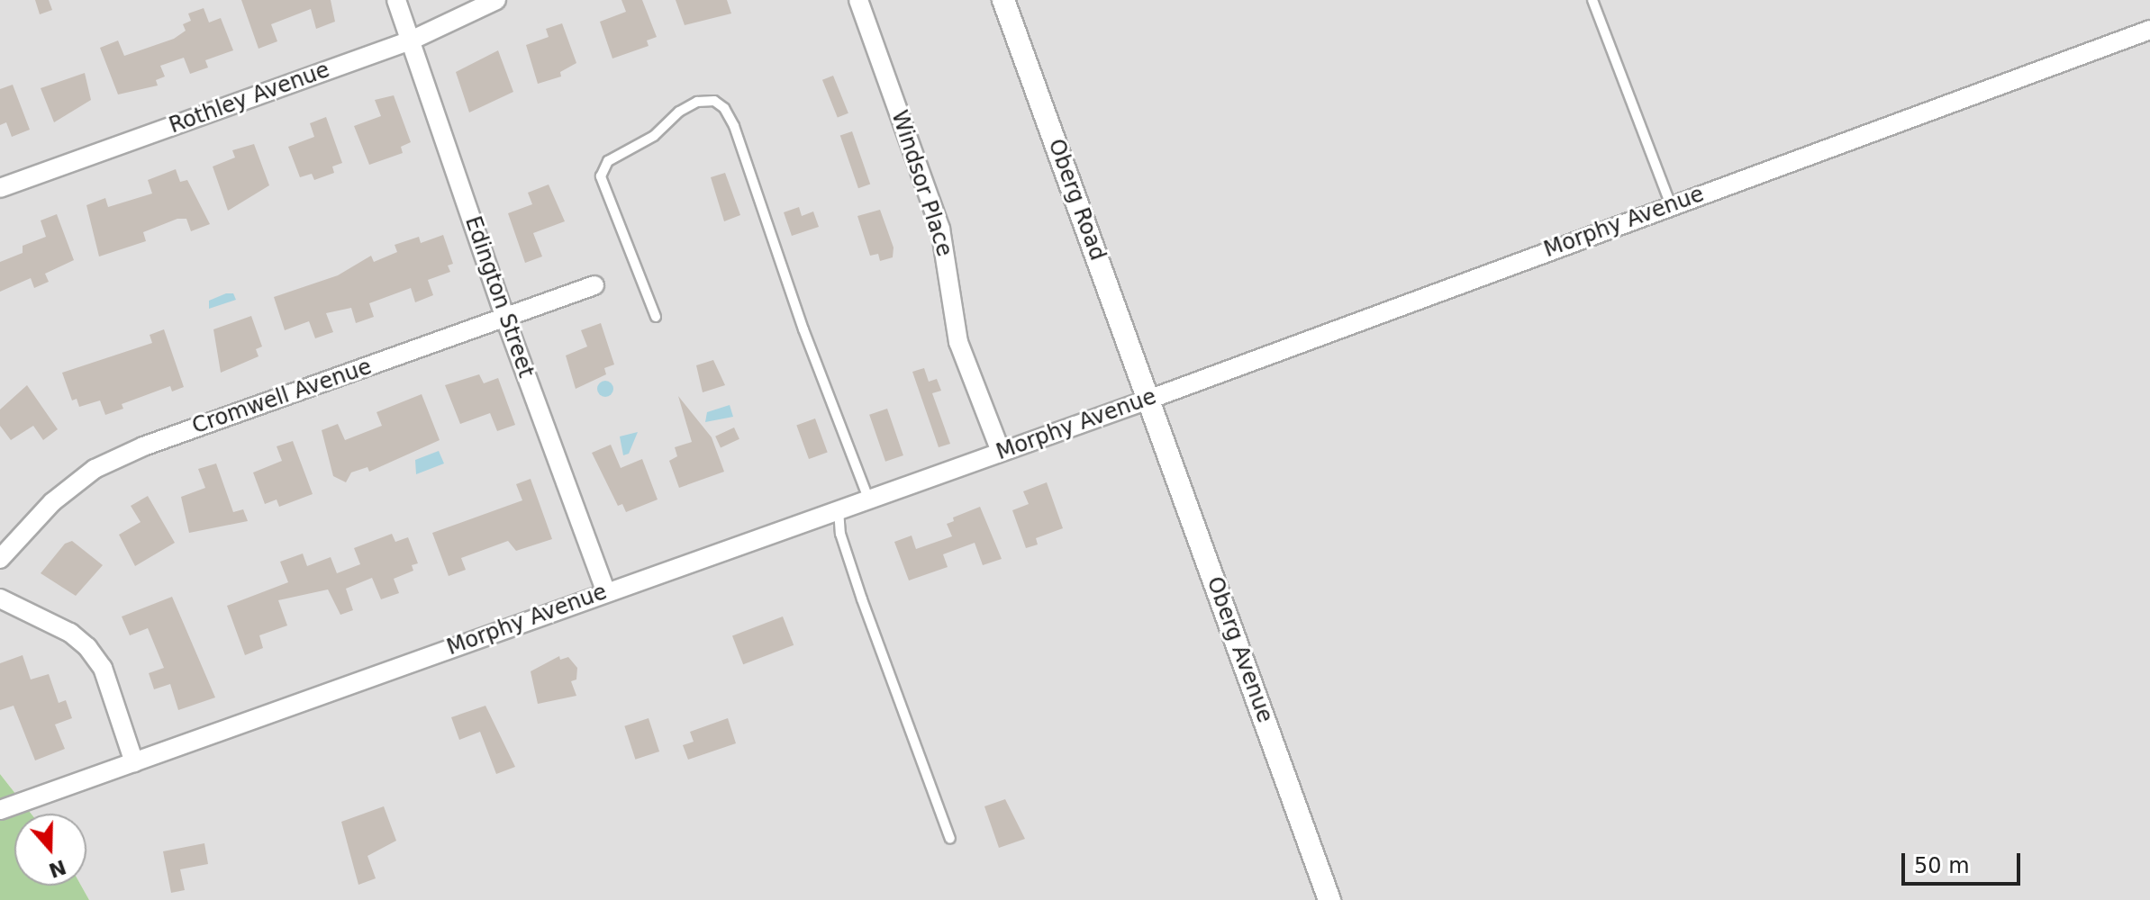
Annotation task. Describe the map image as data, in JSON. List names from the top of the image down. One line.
{"streets":{"street":["Rothley Avenue","Windsor Place","Oberg Road","Morphy Avenue","Edington Street","Cromwell Avenue","Oberg Avenue"]},"crossings":[["Rothley Avenue","Edington Street"],["Windsor Place","Morphy Avenue"],["Oberg Road","Morphy Avenue"],["Oberg Road","Oberg Avenue"],["Morphy Avenue","Edington Street"],["Morphy Avenue","Oberg Avenue"],["Edington Street","Cromwell Avenue"]],"scale_bar":"50 m","north":"bottom"}
